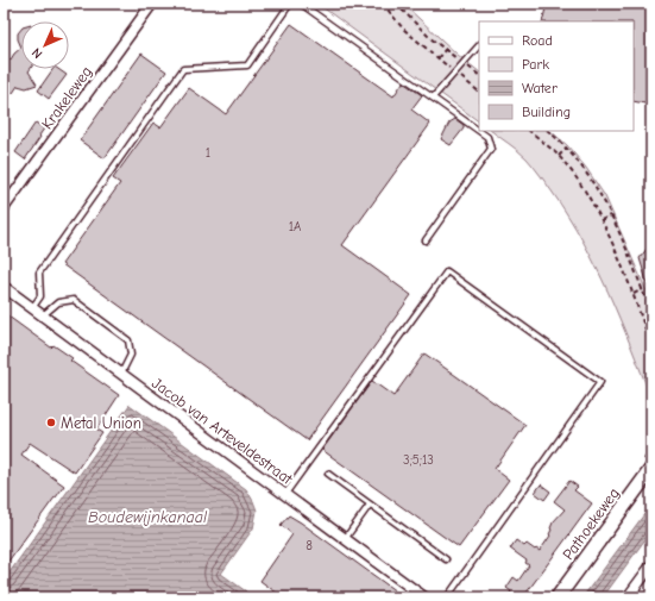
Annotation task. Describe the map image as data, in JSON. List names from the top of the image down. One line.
{"streets":{"main road":["Pathoekeweg"],"street":["Krakeleweg","Jacob van Arteveldestraat"]},"water":["Boudewijnkanaal"],"places":["Metal Union"],"house_numbers":["1","1A","3;5;13","8"],"legend":["Road","Park","Water","Building"],"north":"bottom left"}
